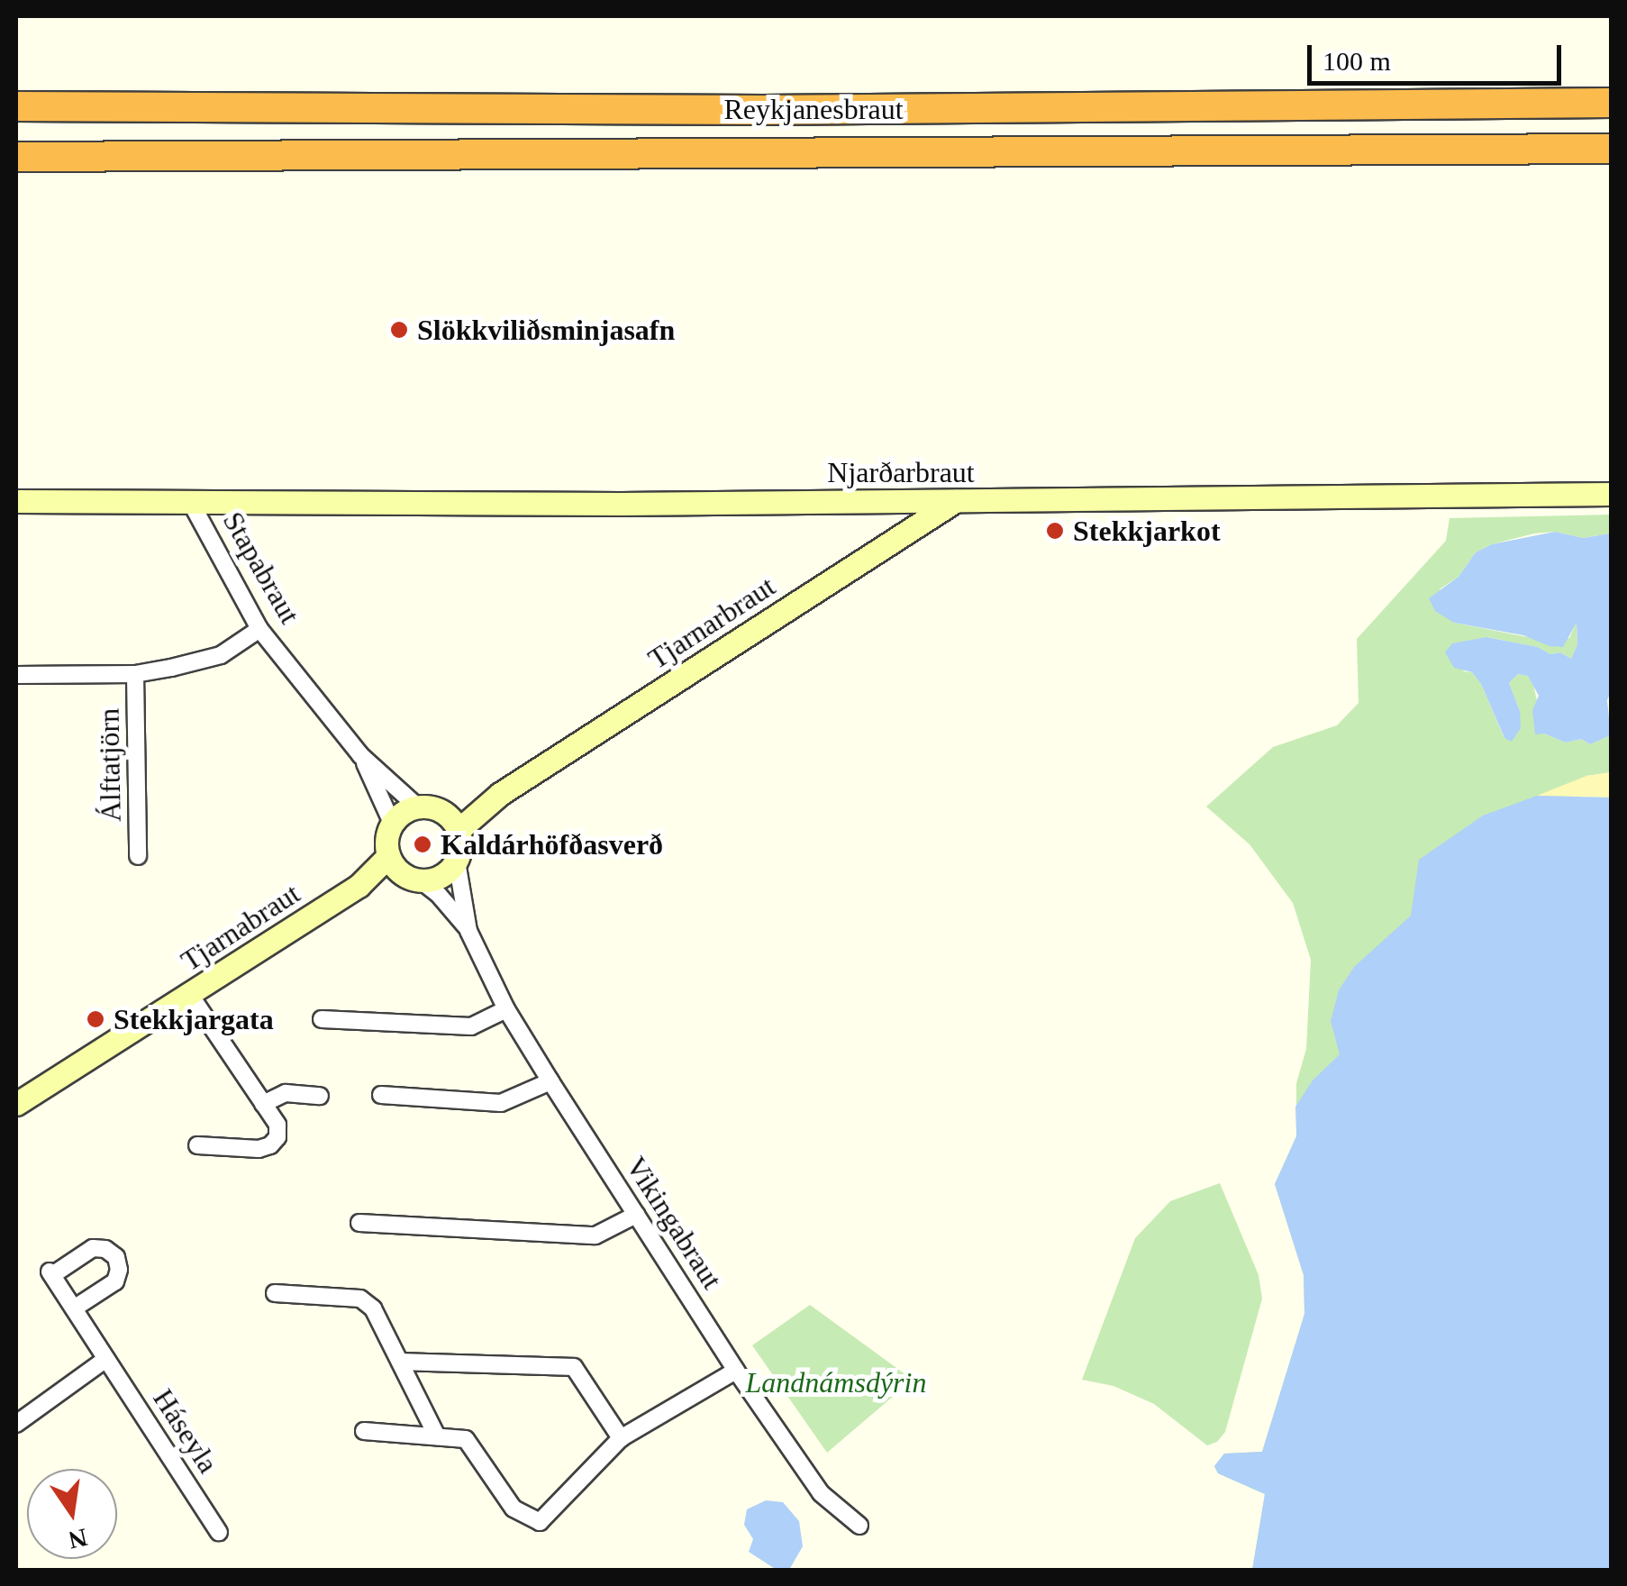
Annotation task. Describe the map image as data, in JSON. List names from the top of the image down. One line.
{"streets":{"highway":["Reykjanesbraut"],"street":["Njarðarbraut","Stapabraut","Tjarnarbraut","Álftatjörn","Tjarnabraut","Vikingabraut","Háseyla"]},"crossings":[["Njarðarbraut","Stapabraut"],["Njarðarbraut","Tjarnarbraut"],["Stapabraut","Tjarnarbraut"],["Stapabraut","Tjarnabraut"],["Stapabraut","Vikingabraut"],["Tjarnarbraut","Tjarnabraut"],["Tjarnarbraut","Vikingabraut"],["Tjarnabraut","Vikingabraut"]],"parks":["Landnámsdýrin"],"places":["Slökkviliðsminjasafn","Stekkjarkot","Kaldárhöfðasverð","Stekkjargata"],"scale_bar":"100 m","north":"bottom"}
